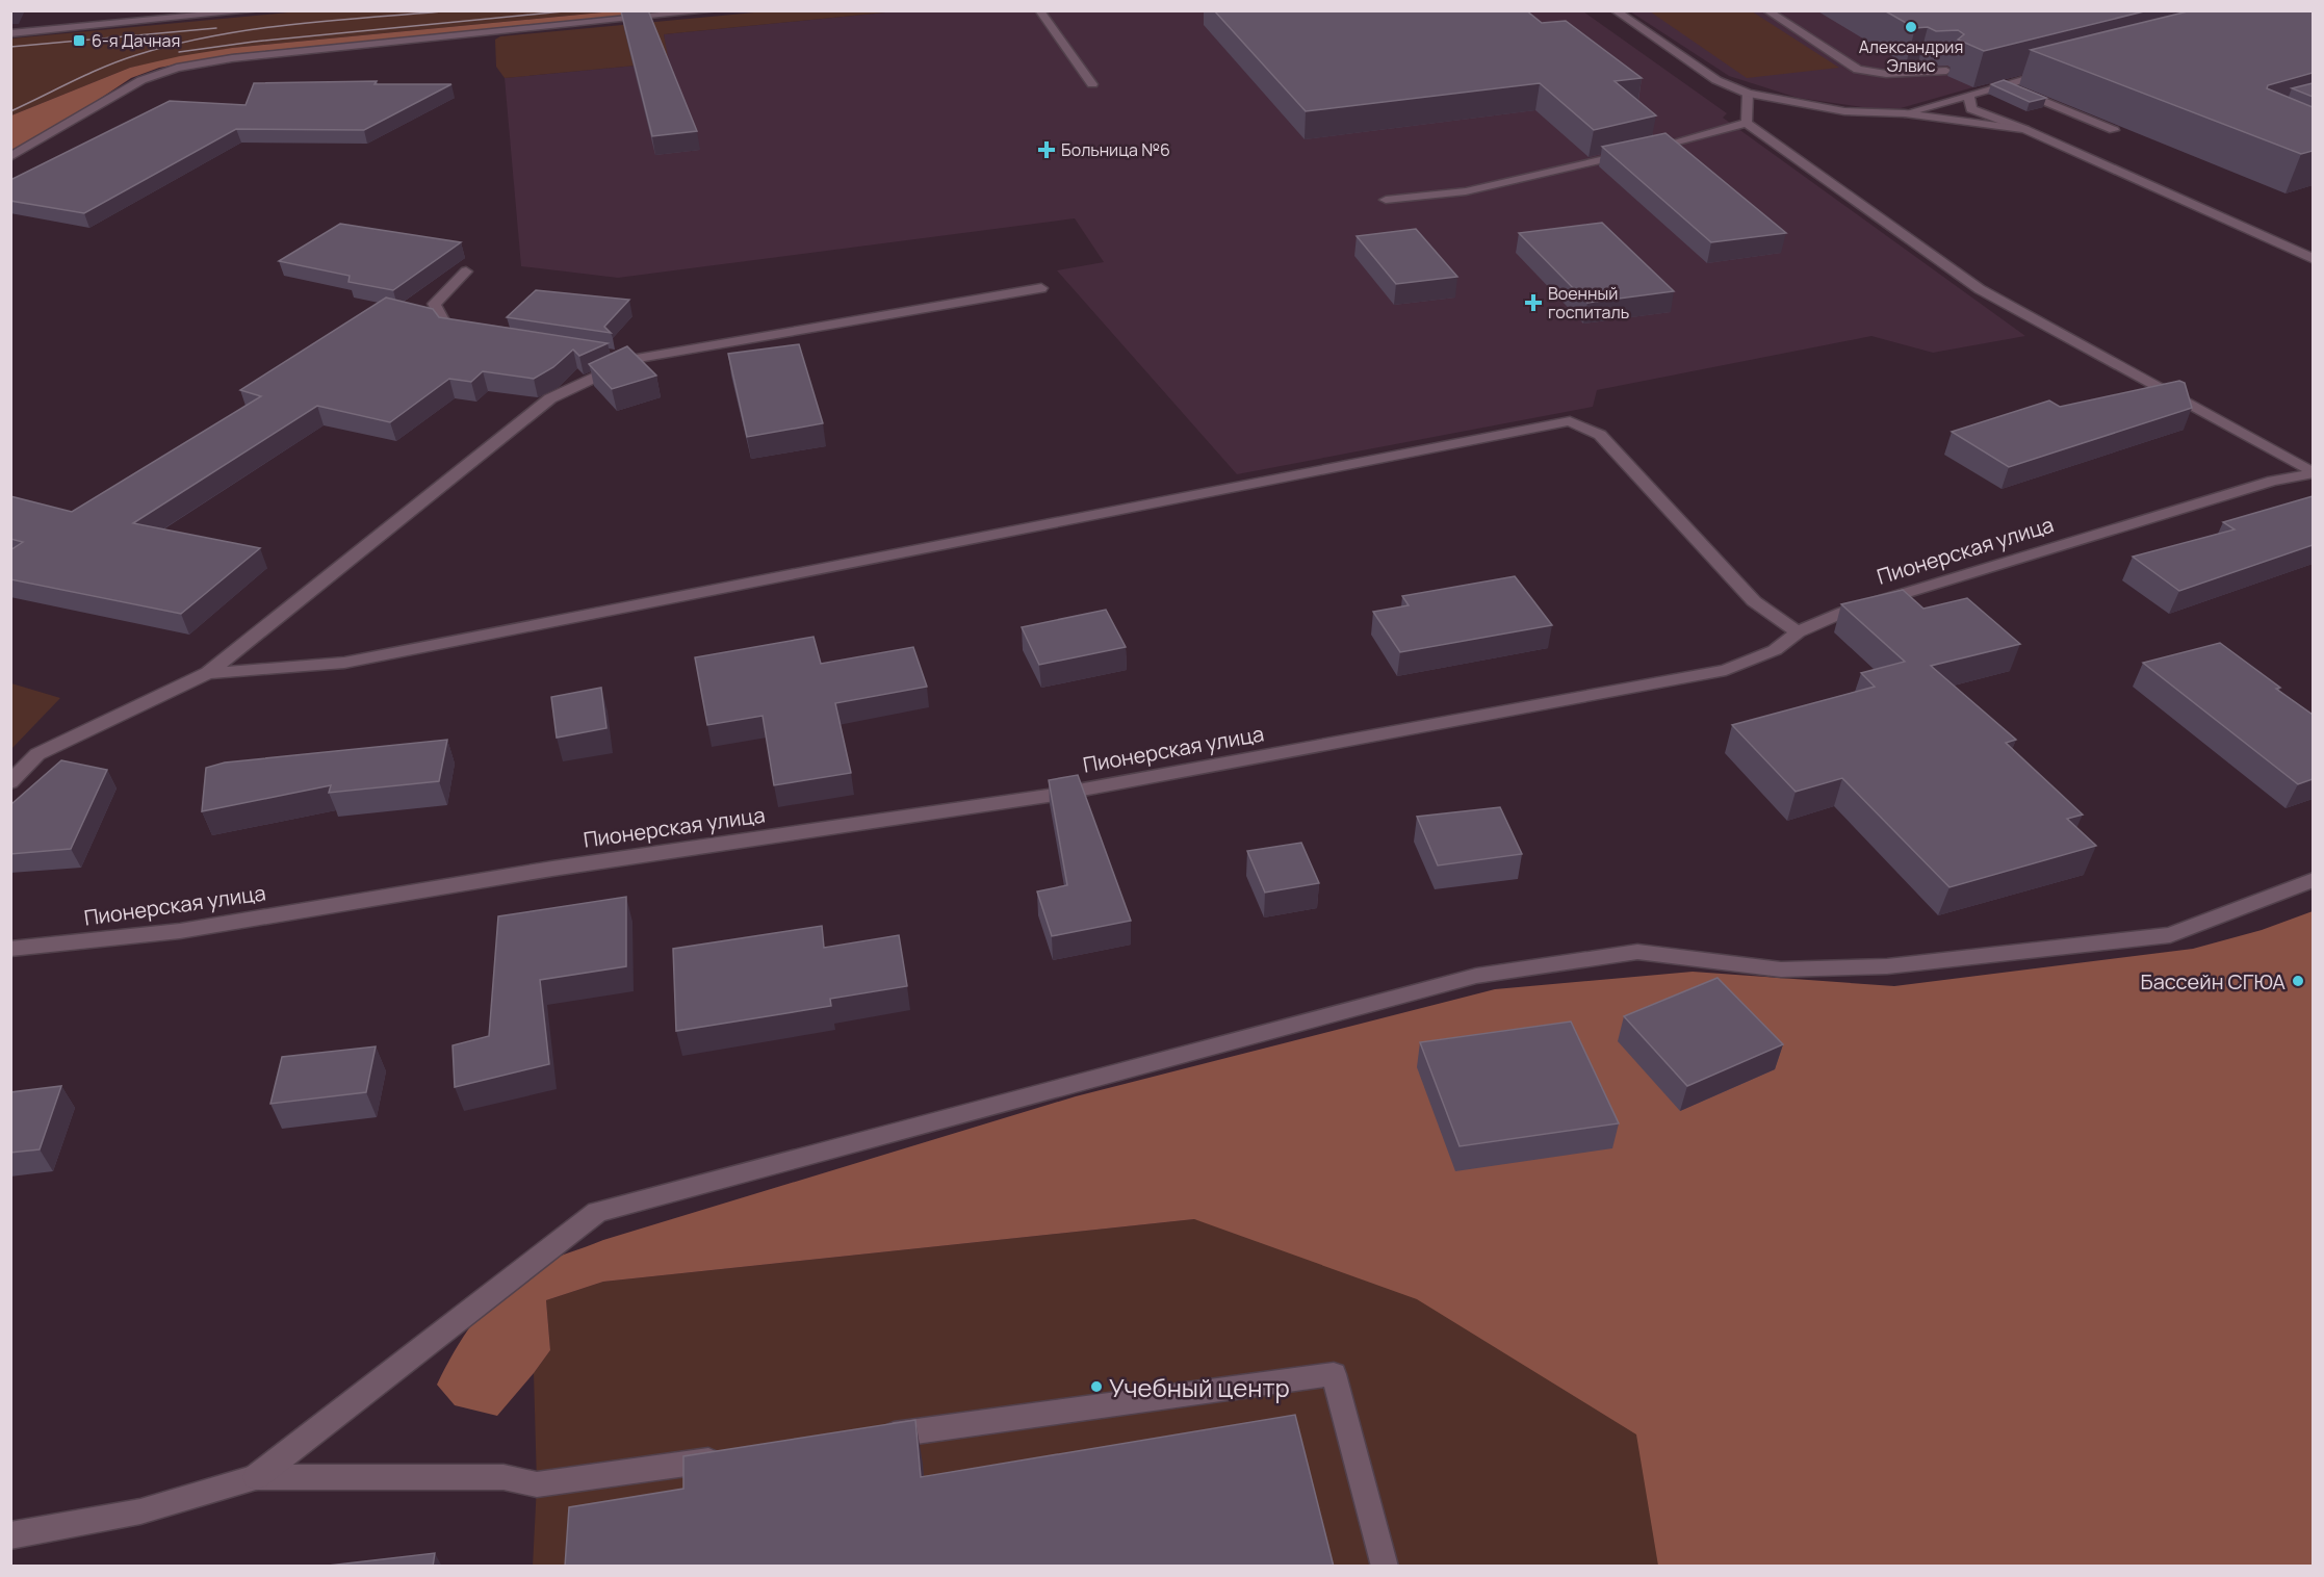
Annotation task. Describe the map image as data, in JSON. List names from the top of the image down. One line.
{"streets":{"street":["Пионерская улица"]},"places":{"other":["Александрия Элвис","Бассейн СГЮА","Учебный центр"],"transit":["6-я Дачная"],"health":["Больница №6","Военный госпиталь"]}}
